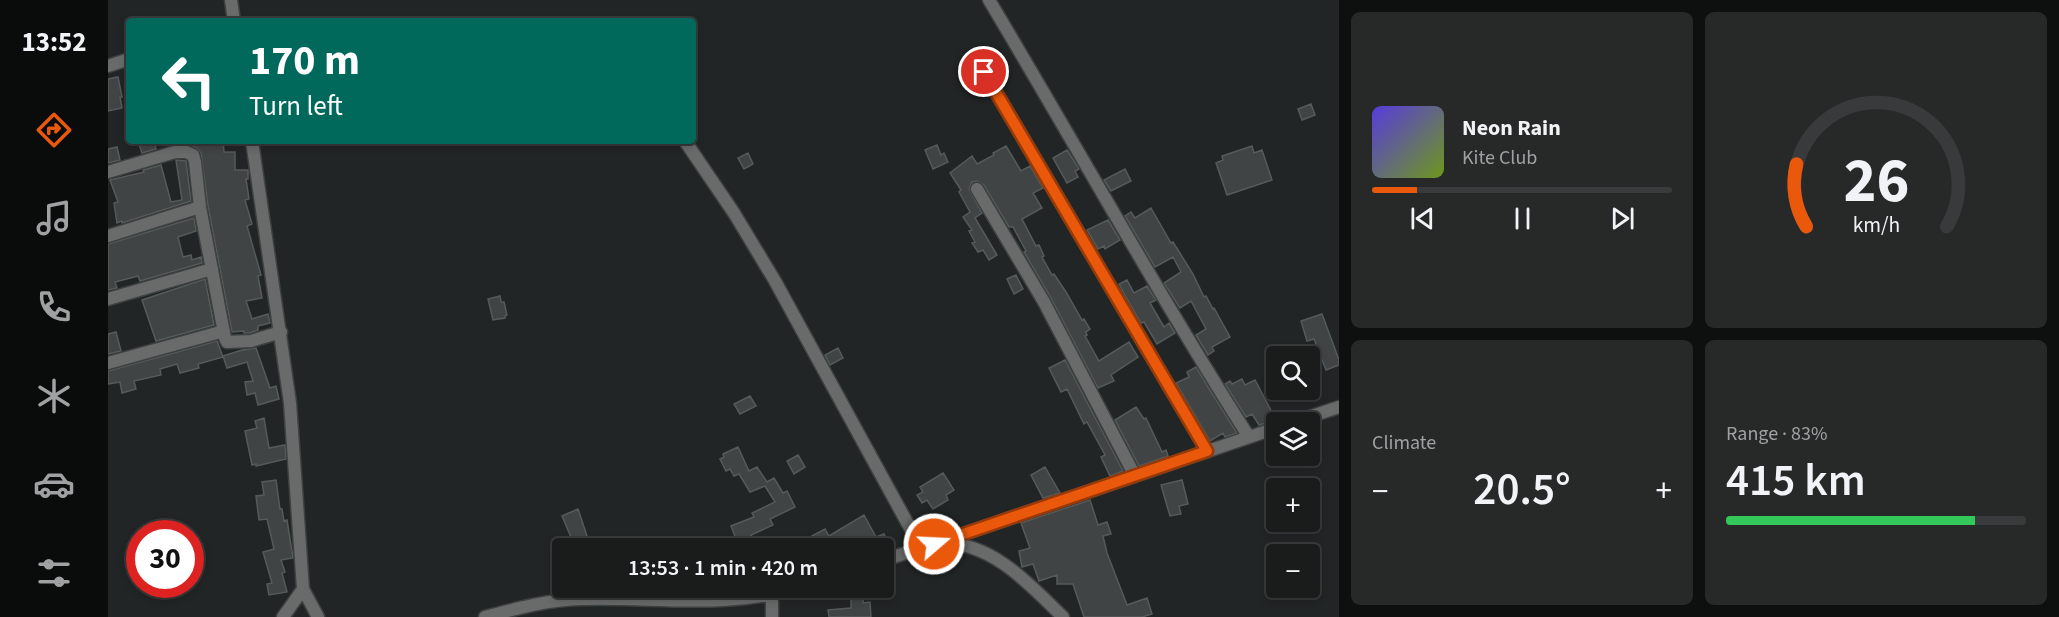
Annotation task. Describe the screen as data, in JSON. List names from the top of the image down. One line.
{"page":{"tabs":"13:52","turn":["170 m","Turn left"],"song":["Neon Rain","Kite Club"],"tile":["Climate",["Range · 83%","415 km"]],"map_buttons":["+","−"],"heat":["−","20.5°","+"],"limit":"30","trip":"13:53 · 1 min · 420 m","gauge":["26","km/h"]}}
